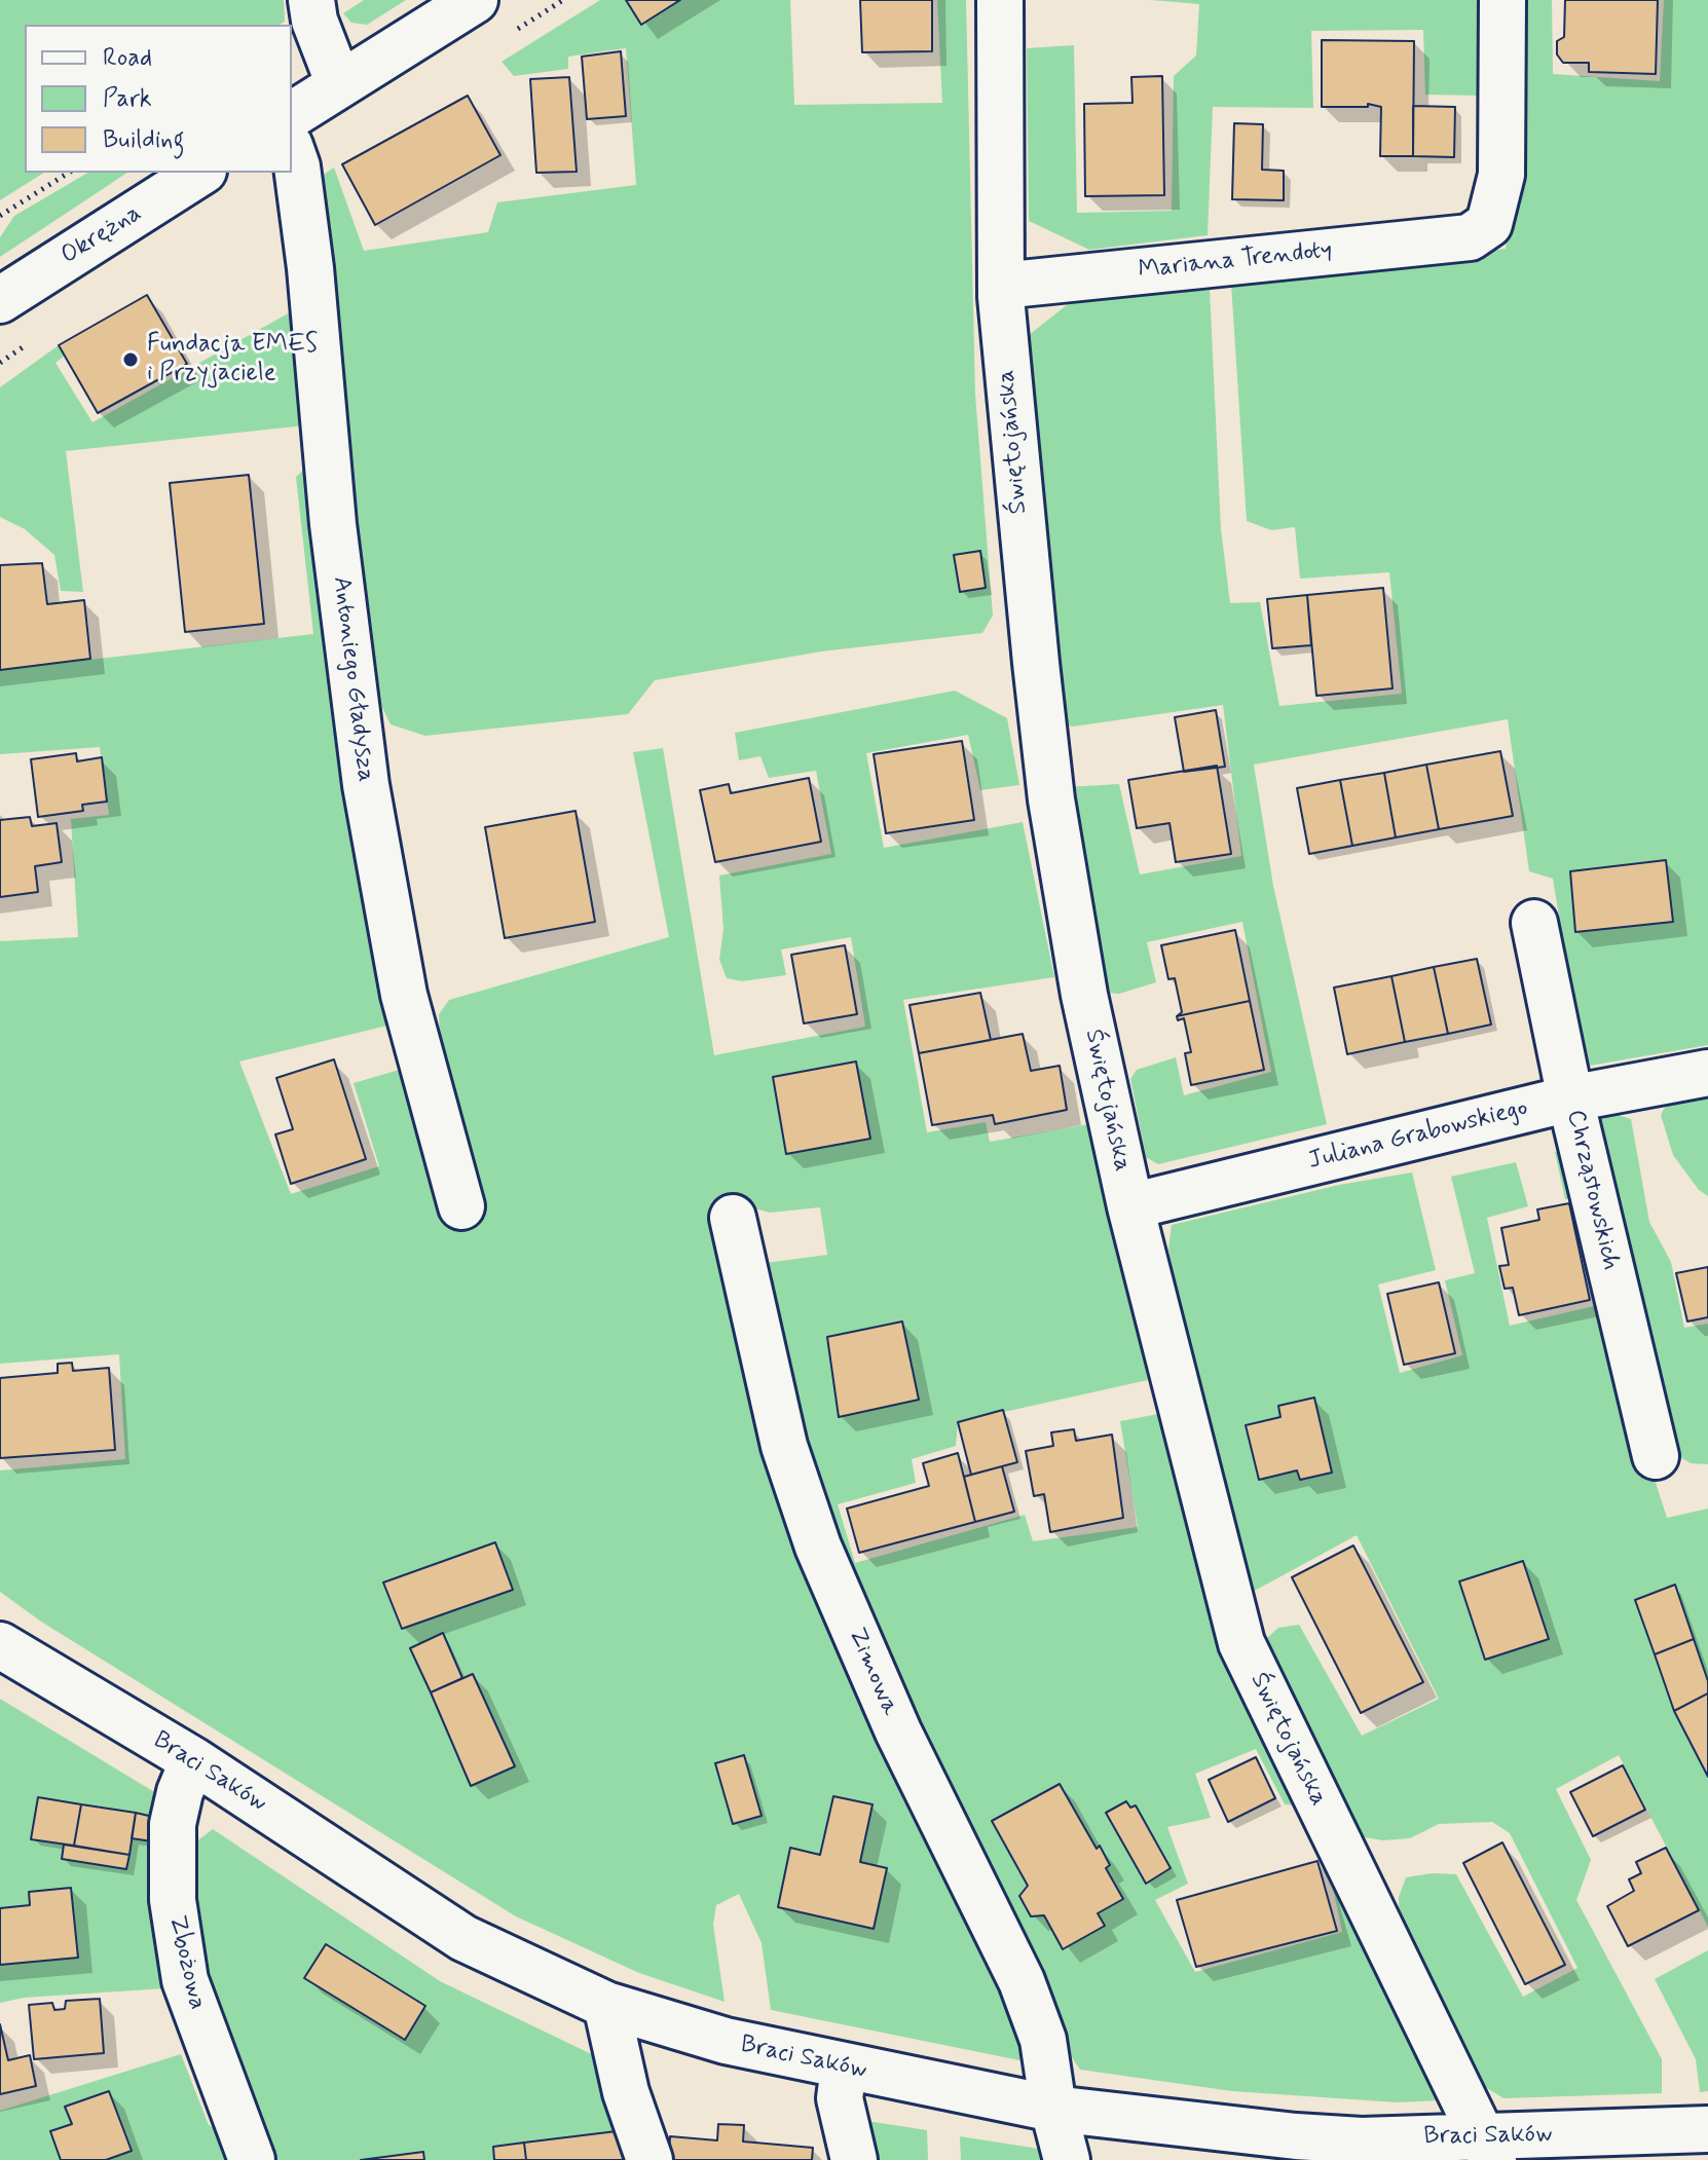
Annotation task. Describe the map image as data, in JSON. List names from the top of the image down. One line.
{"streets":{"street":["Okrężna","Mariana Trendoty","Świętojańska","Antoniego Gładysza","Juliana Grabowskiego","Chrząstowskich","Zimowa","Braci Saków","Zbożowa"]},"crossings":[["Mariana Trendoty","Świętojańska"],["Świętojańska","Juliana Grabowskiego"],["Świętojańska","Braci Saków"],["Juliana Grabowskiego","Chrząstowskich"],["Zimowa","Braci Saków"],["Braci Saków","Zbożowa"]],"places":["Fundacja EMES i Przyjaciele"],"legend":["Road","Park","Building"]}
